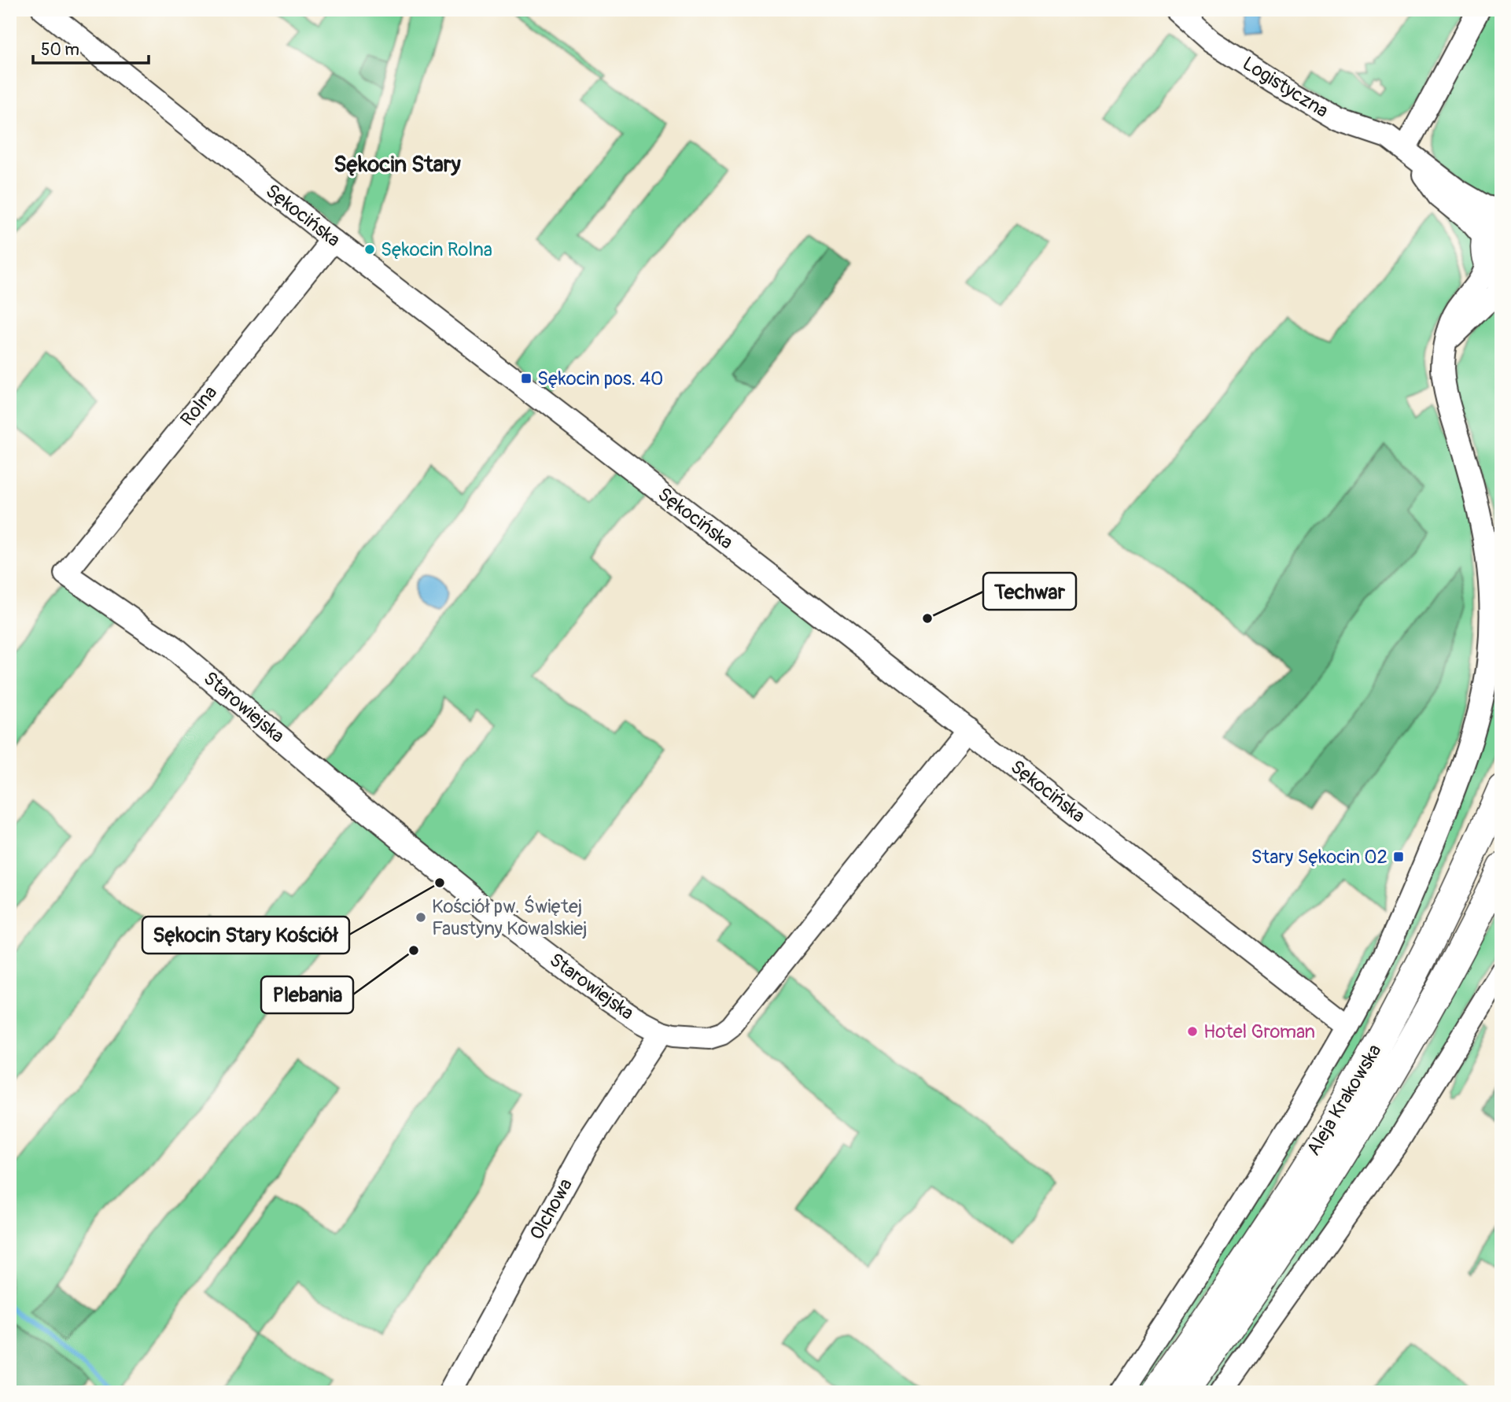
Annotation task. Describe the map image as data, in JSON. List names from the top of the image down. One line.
{"streets":{"main road":["Aleja Krakowska"],"street":["Logistyczna","Sękocińska","Rolna","Starowiejska","Olchowa"]},"crossings":[["Sękocińska","Rolna"],["Sękocińska","Starowiejska"],["Sękocińska","Aleja Krakowska"],["Rolna","Starowiejska"],["Starowiejska","Olchowa"]],"districts":["Sękocin Stary"],"places":{"other":["Sękocin Rolna","Techwar","Sękocin Stary Kościół","Kościół pw. Świętej Faustyny Kowalskiej","Plebania","Hotel Groman"],"transit":["Sękocin pos. 40","Stary Sękocin 02"]},"scale_bar":"50 m"}
